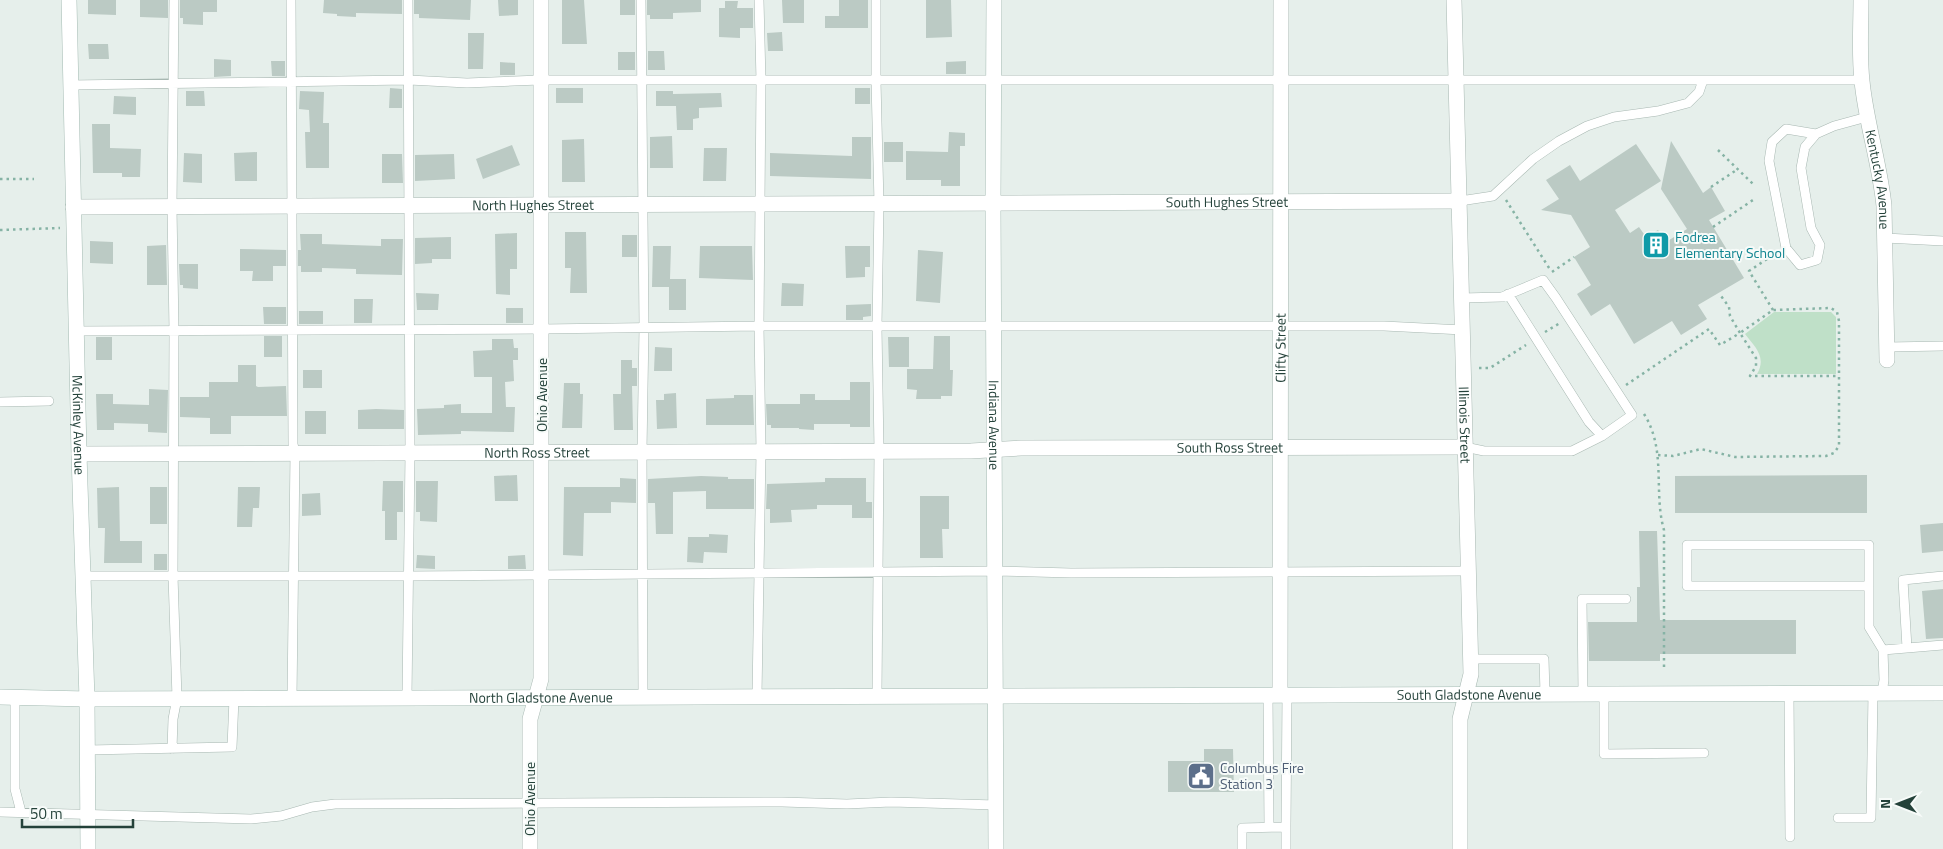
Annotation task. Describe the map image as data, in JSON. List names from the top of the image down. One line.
{"streets":{"street":["Kentucky Avenue","South Hughes Street","North Hughes Street","Clifty Street","Ohio Avenue","Indiana Avenue","McKinley Avenue","Illinois Street","South Ross Street","North Ross Street","South Gladstone Avenue","North Gladstone Avenue"]},"crossings":[["South Hughes Street","North Hughes Street"],["South Hughes Street","Clifty Street"],["South Hughes Street","Indiana Avenue"],["South Hughes Street","Illinois Street"],["North Hughes Street","Ohio Avenue"],["North Hughes Street","Indiana Avenue"],["North Hughes Street","McKinley Avenue"],["Clifty Street","South Ross Street"],["Clifty Street","South Gladstone Avenue"],["Ohio Avenue","North Ross Street"],["Ohio Avenue","North Gladstone Avenue"],["Indiana Avenue","South Ross Street"],["Indiana Avenue","North Ross Street"],["Indiana Avenue","South Gladstone Avenue"],["Indiana Avenue","North Gladstone Avenue"],["McKinley Avenue","North Ross Street"],["McKinley Avenue","North Gladstone Avenue"],["Illinois Street","South Ross Street"],["Illinois Street","South Gladstone Avenue"],["South Ross Street","North Ross Street"],["South Gladstone Avenue","North Gladstone Avenue"]],"places":{"building":["Fodrea Elementary School"],"public building":["Columbus Fire Station 3"]},"scale_bar":"50 m","north":"left"}
